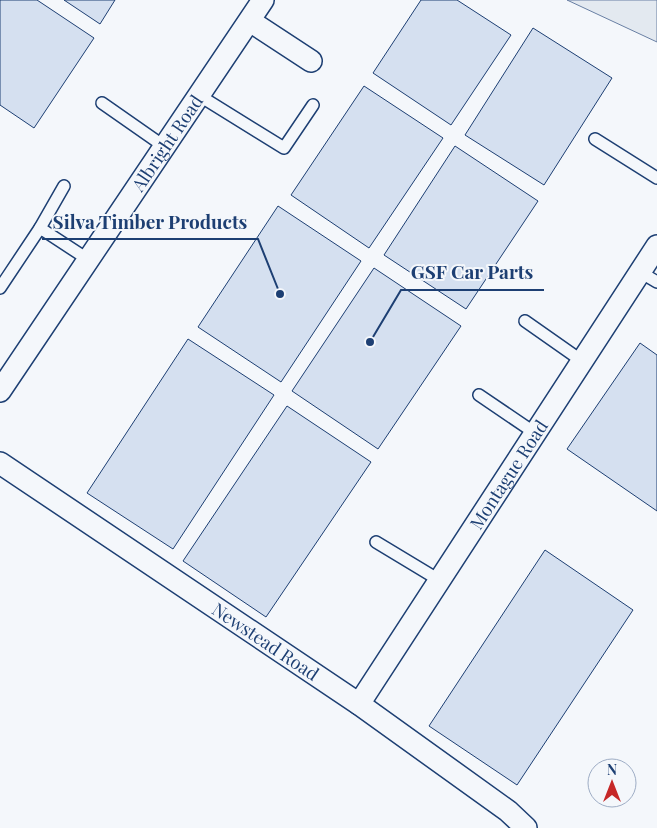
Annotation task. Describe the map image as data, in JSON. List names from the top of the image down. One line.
{"streets":{"street":["Albright Road","Montague Road","Newstead Road"]},"crossings":[["Montague Road","Newstead Road"]],"places":["Silva Timber Products","GSF Car Parts"],"north":"top"}
